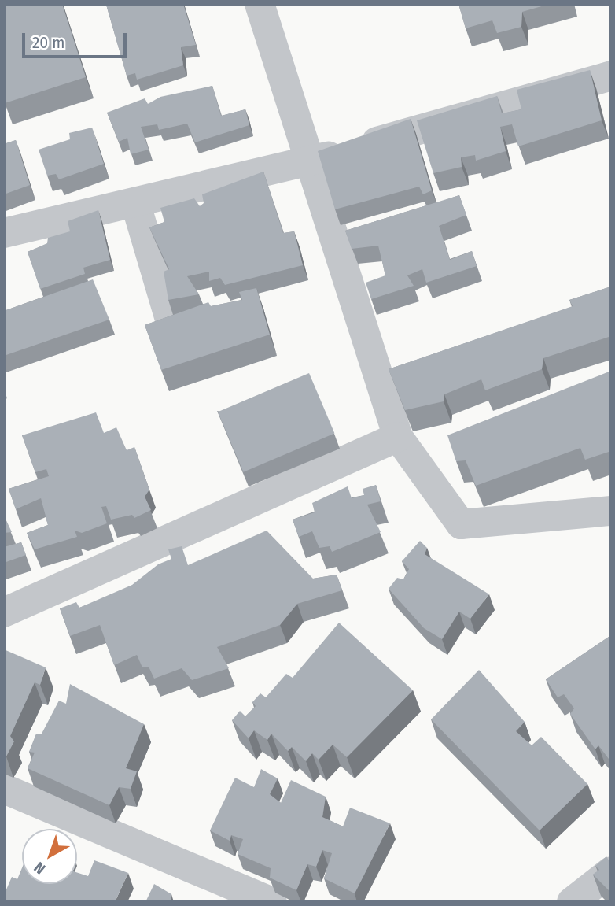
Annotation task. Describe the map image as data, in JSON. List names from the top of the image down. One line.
{"scale_bar":"20 m","north":"bottom left"}
